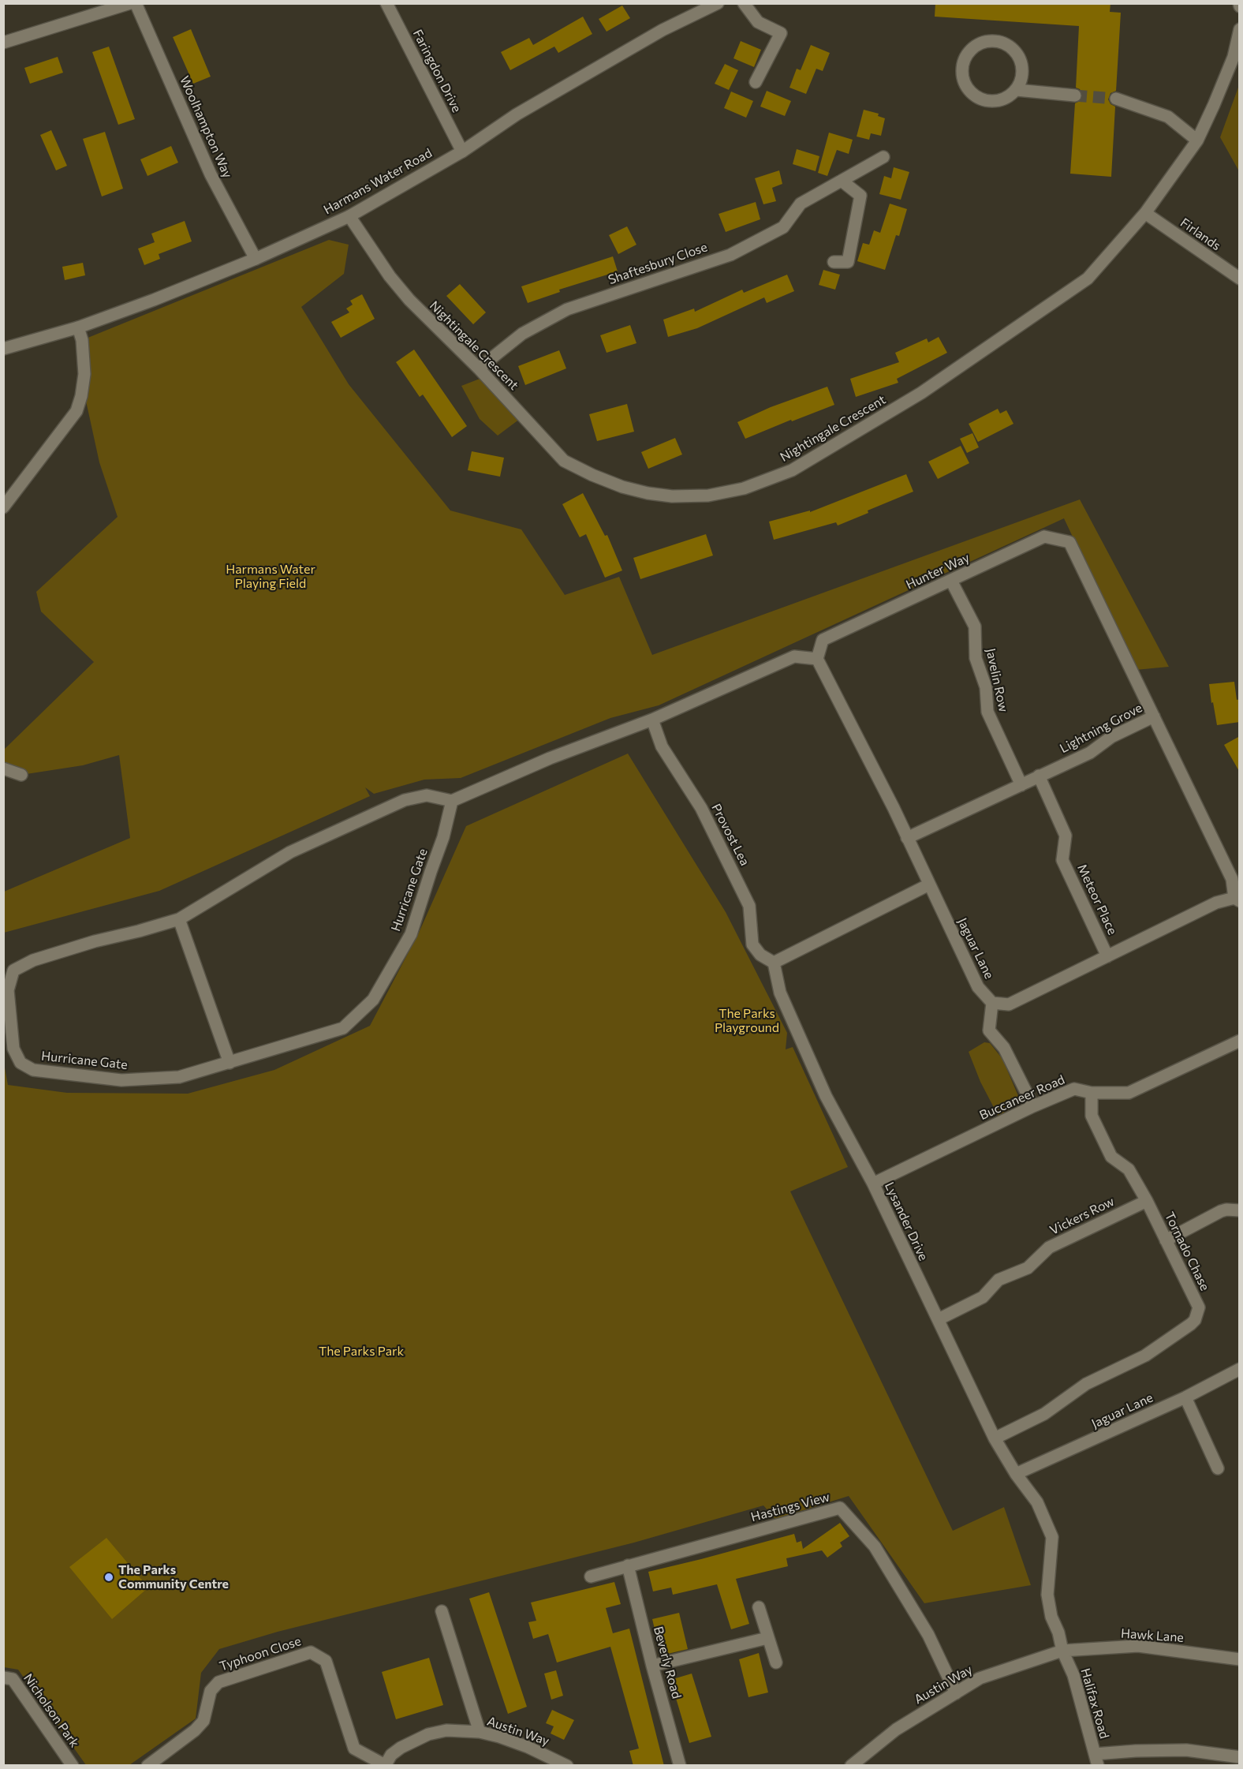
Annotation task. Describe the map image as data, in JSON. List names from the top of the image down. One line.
{"streets":{"street":["Faringdon Drive","Woolhampton Way","Harmans Water Road","Firlands","Shaftesbury Close","Nightingale Crescent","Hunter Way","Javelin Row","Lightning Grove","Provost Lea","Hurricane Gate","Meteor Place","Jaguar Lane","Buccaneer Road","Vickers Row","Lysander Drive","Tornado Chase","Hastings View","Hawk Lane","Typhoon Close","Beverly Road","Austin Way","Halifax Road","Nicholson Park"]},"crossings":[["Faringdon Drive","Harmans Water Road"],["Woolhampton Way","Harmans Water Road"],["Harmans Water Road","Nightingale Crescent"],["Firlands","Nightingale Crescent"],["Shaftesbury Close","Nightingale Crescent"],["Hunter Way","Javelin Row"],["Hunter Way","Lightning Grove"],["Hunter Way","Jaguar Lane"],["Javelin Row","Lightning Grove"],["Lightning Grove","Meteor Place"],["Lightning Grove","Jaguar Lane"],["Provost Lea","Lysander Drive"],["Jaguar Lane","Lysander Drive"],["Buccaneer Road","Lysander Drive"],["Buccaneer Road","Tornado Chase"],["Vickers Row","Lysander Drive"],["Vickers Row","Tornado Chase"],["Lysander Drive","Tornado Chase"],["Lysander Drive","Hawk Lane"],["Lysander Drive","Austin Way"],["Lysander Drive","Halifax Road"],["Hastings View","Beverly Road"],["Hastings View","Austin Way"],["Hawk Lane","Austin Way"],["Hawk Lane","Halifax Road"],["Typhoon Close","Austin Way"],["Austin Way","Halifax Road"]],"parks":["Harmans Water Playing Field","The Parks Playground","The Parks Park"],"places":["The Parks Community Centre"]}
